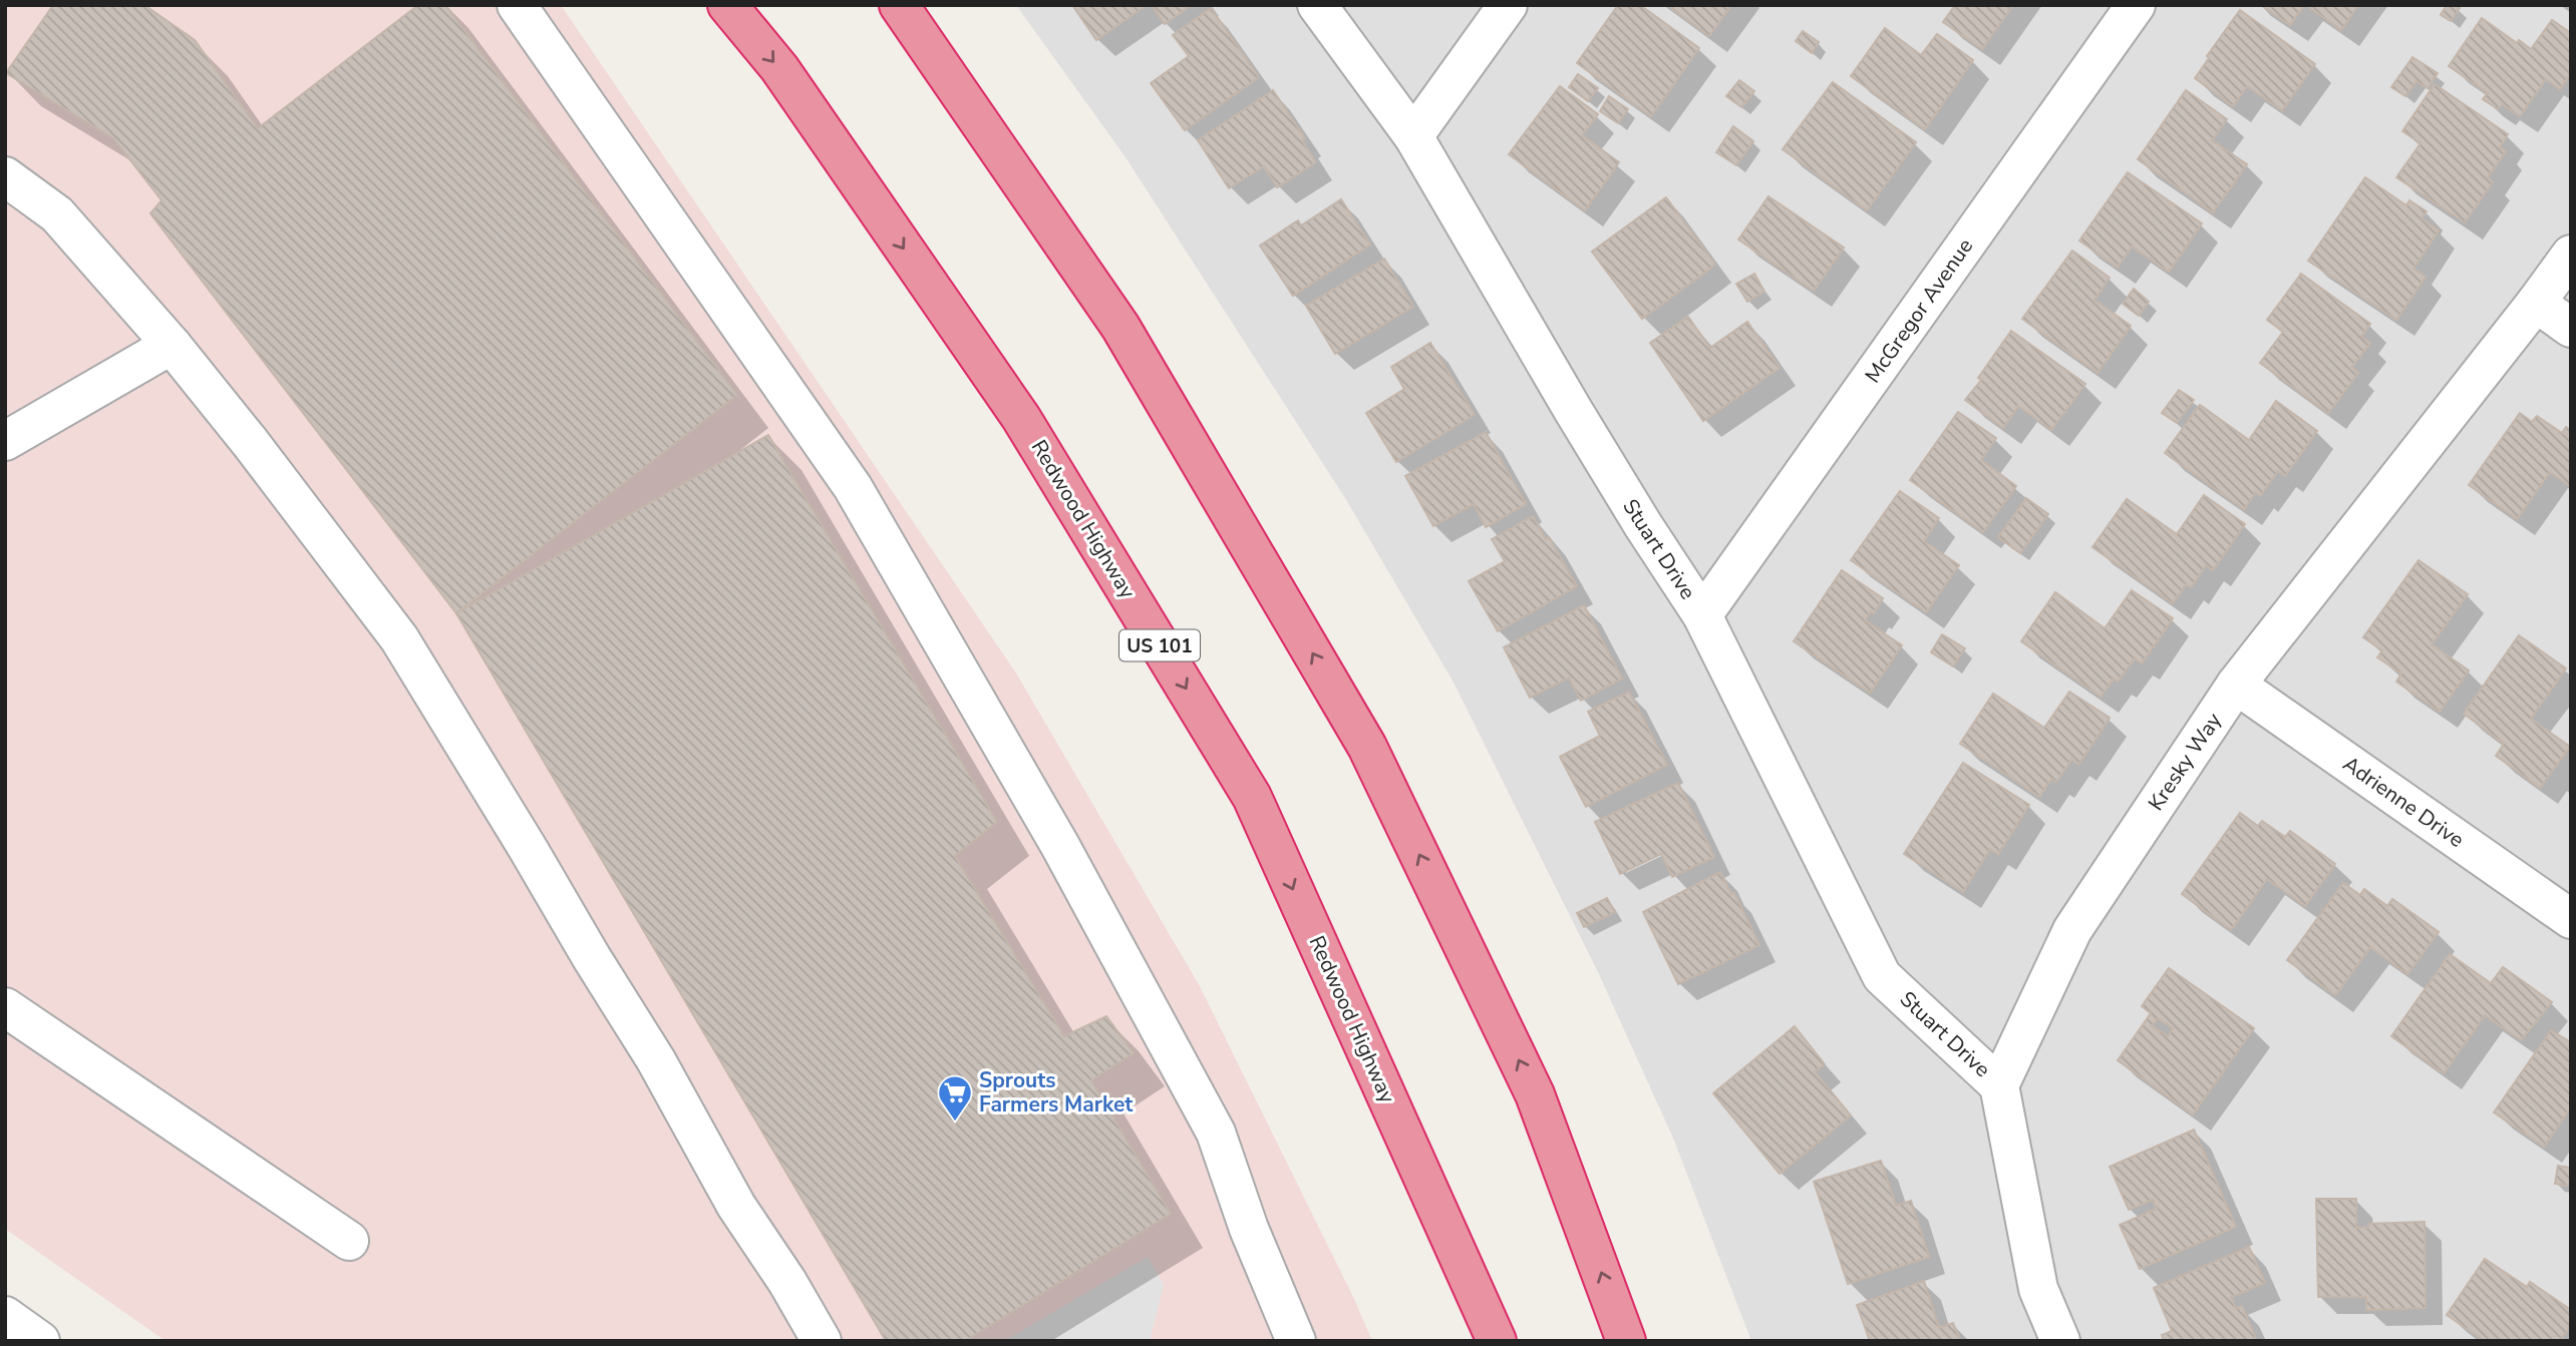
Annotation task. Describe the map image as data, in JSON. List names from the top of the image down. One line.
{"streets":{"highway":["Redwood Highway","US 101"],"street":["McGregor Avenue","Stuart Drive","Kresky Way","Adrienne Drive"]},"crossings":[["McGregor Avenue","Stuart Drive"],["Stuart Drive","Kresky Way"],["Kresky Way","Adrienne Drive"]],"places":{"supermarket":["Sprouts Farmers Market"]}}
